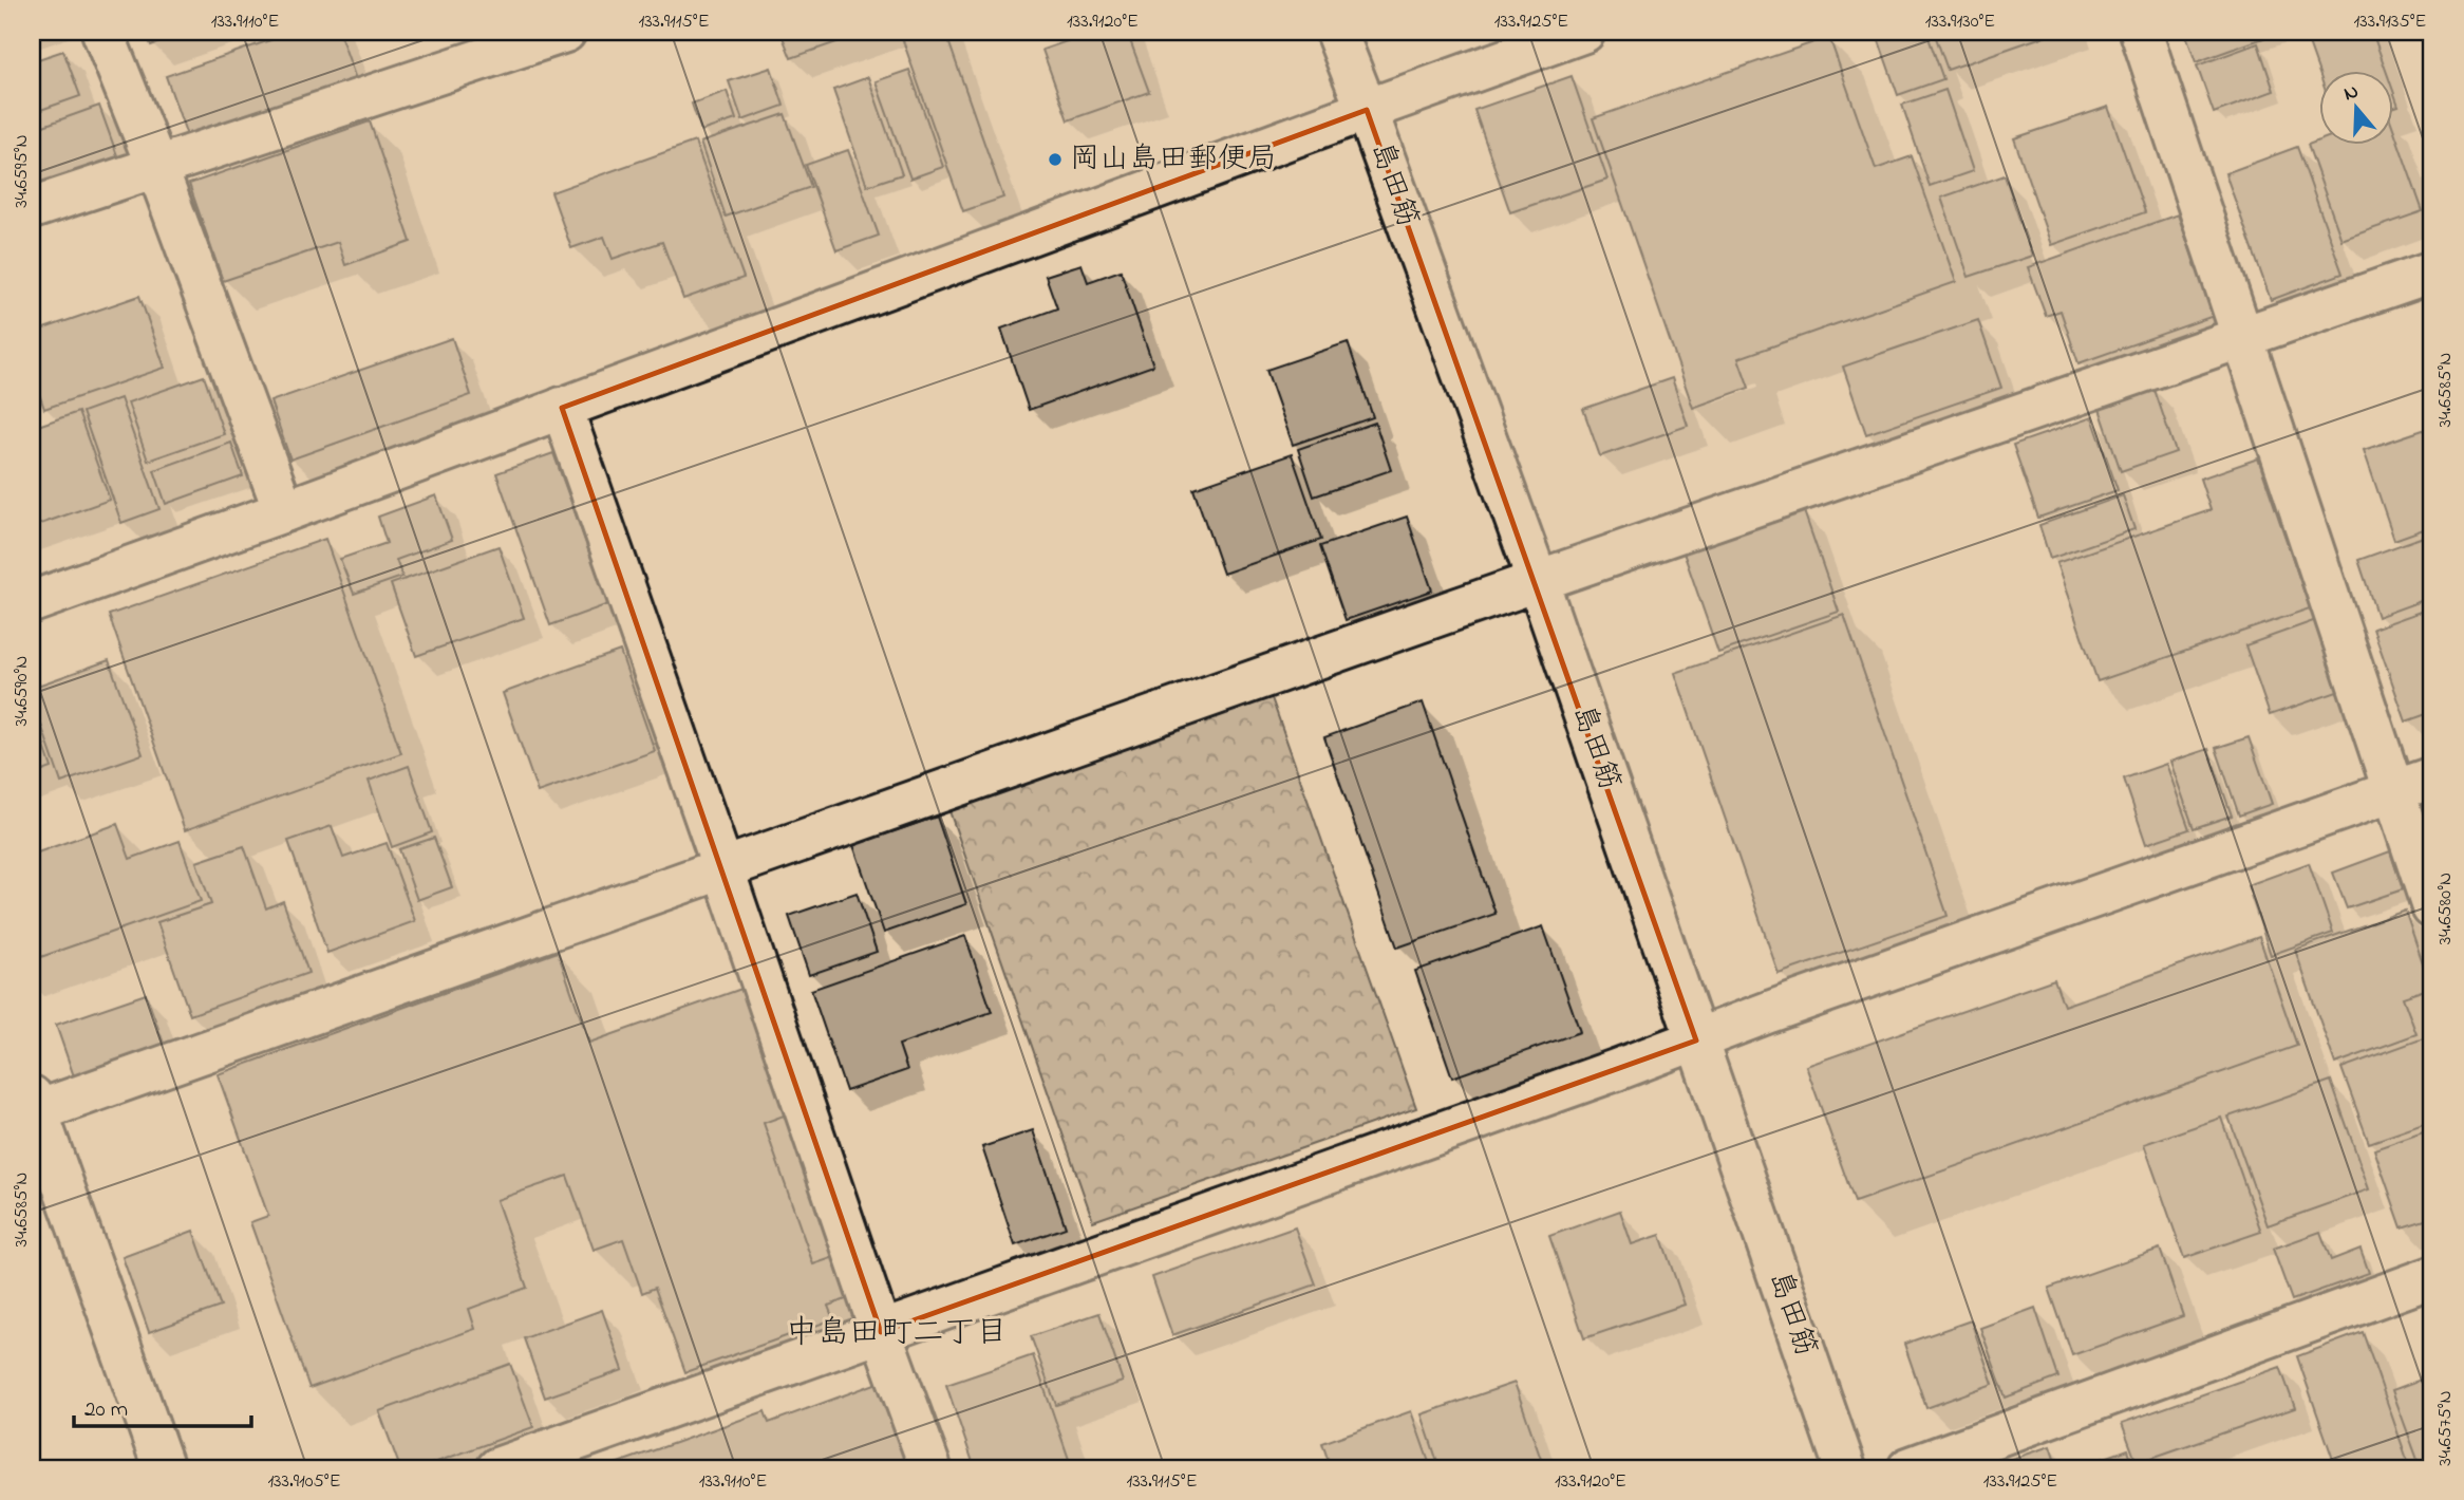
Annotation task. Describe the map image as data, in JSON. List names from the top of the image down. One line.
{"streets":{"street":["島田筋"]},"districts":["中島田町二丁目"],"places":["岡山島田郵便局"],"scale_bar":"20 m","north":"top","coordinates":["133.9110°E","133.9115°E","133.9120°E","133.9125°E","133.9130°E","133.9135°E","34.6595°N","34.6585°N","34.6590°N","34.6580°N","34.6575°N","133.9105°E"]}
